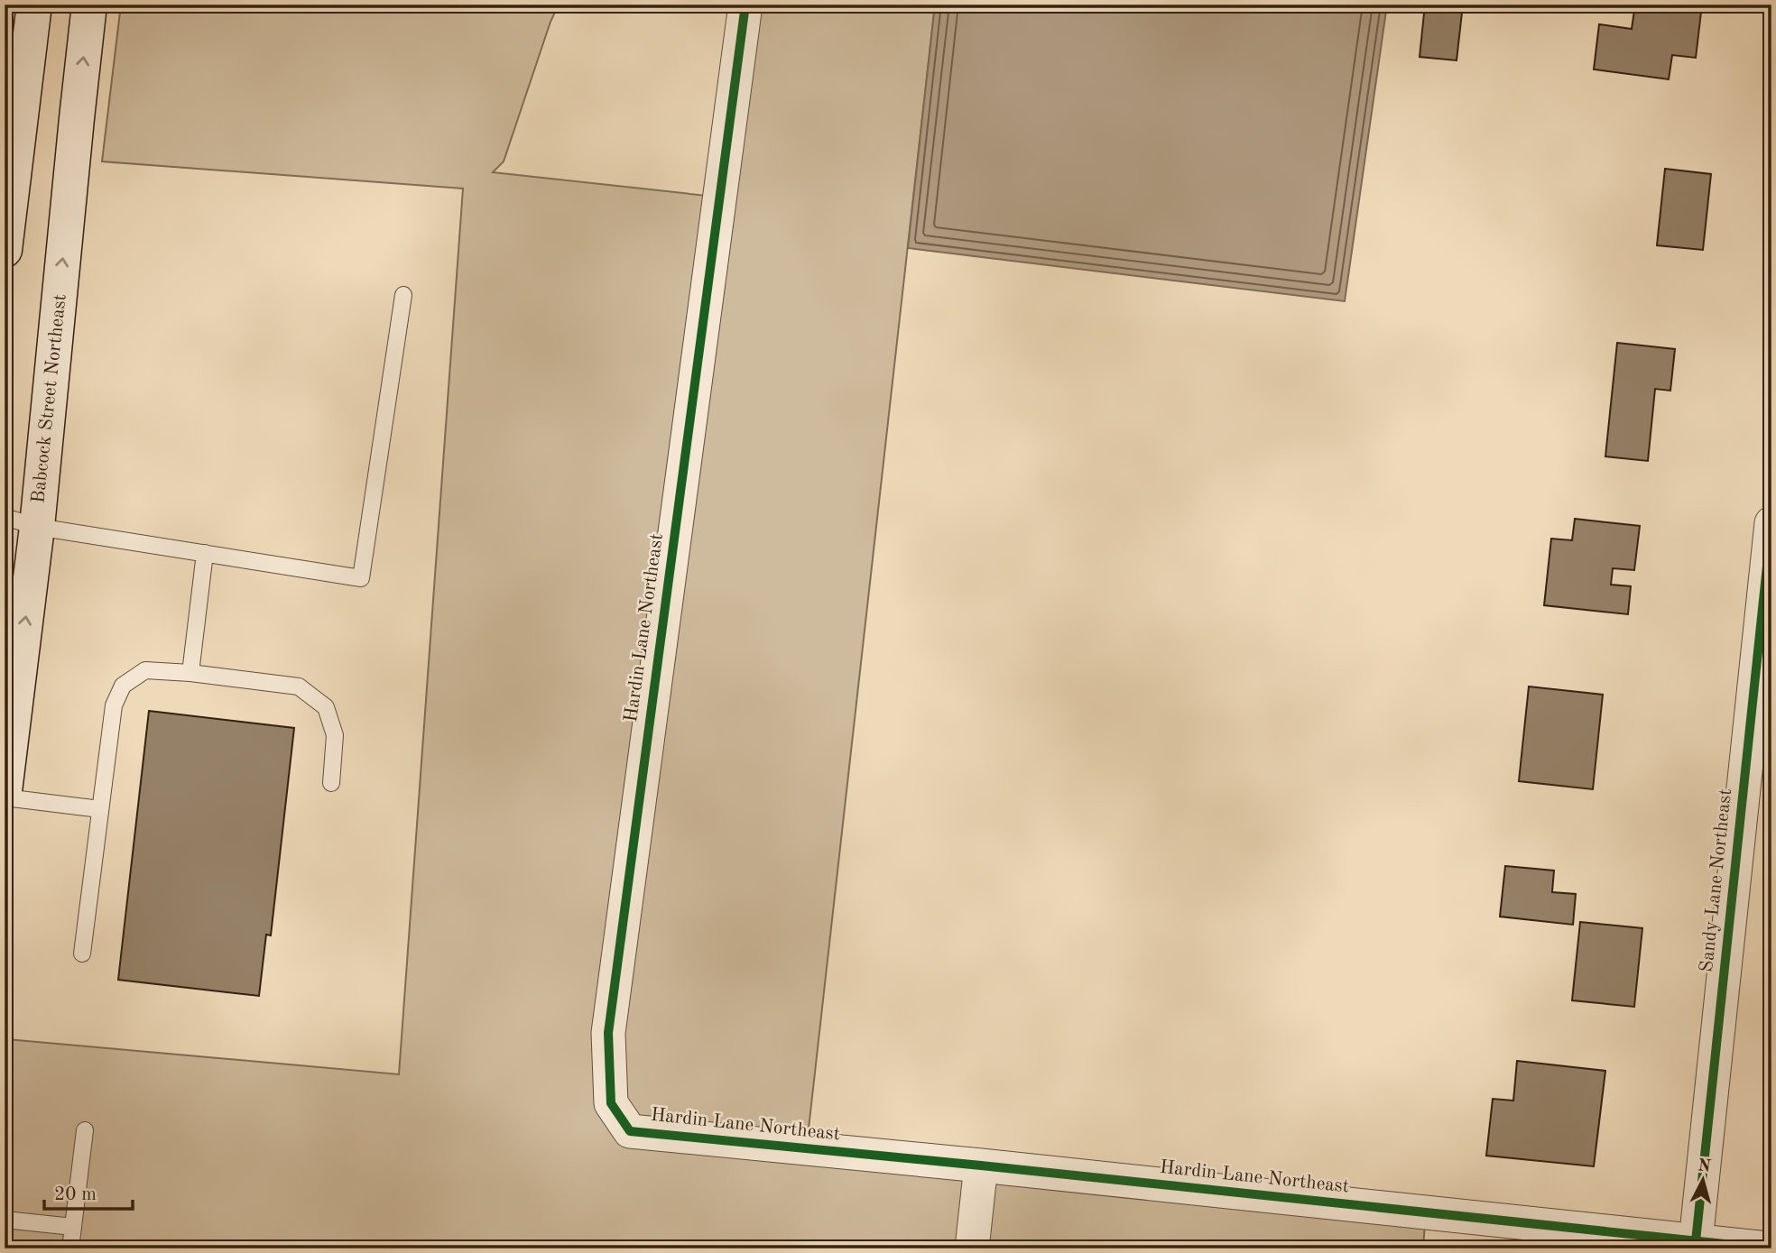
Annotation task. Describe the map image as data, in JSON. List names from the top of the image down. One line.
{"streets":{"main road":["Babcock Street Northeast"],"street":["Hardin Lane Northeast","Sandy Lane Northeast"]},"crossings":[["Hardin Lane Northeast","Sandy Lane Northeast"]],"scale_bar":"20 m","north":"top"}
